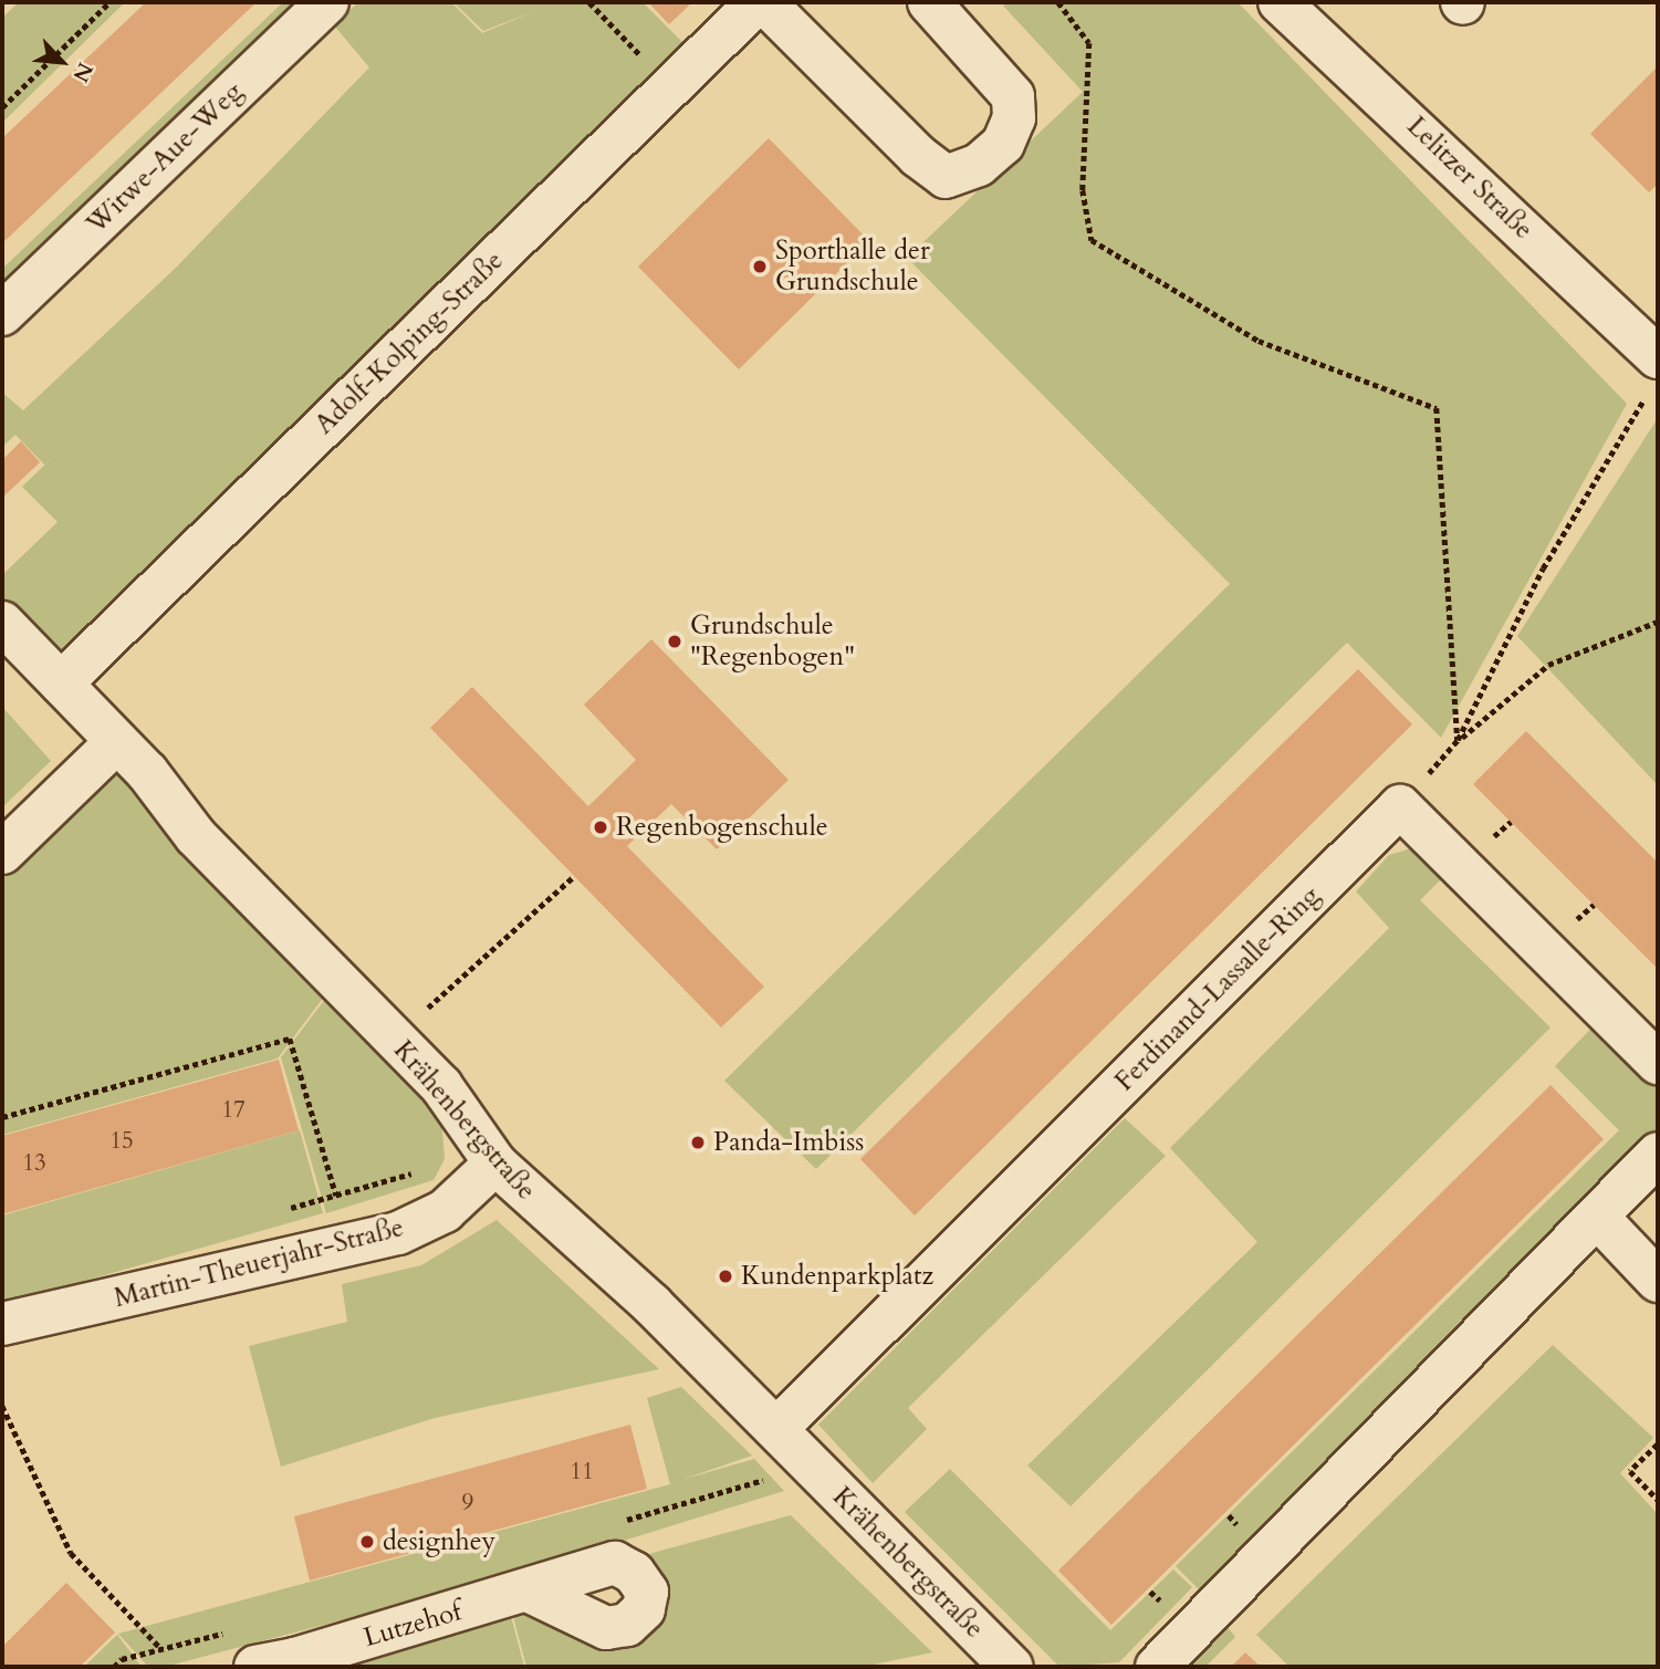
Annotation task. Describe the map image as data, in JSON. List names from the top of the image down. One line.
{"streets":{"street":["Witwe-Aue-Weg","Lelitzer Straße","Adolf-Kolping-Straße","Ferdinand-Lassalle-Ring","Krähenbergstraße","Martin-Theuerjahr-Straße","Lutzehof"]},"crossings":[["Adolf-Kolping-Straße","Krähenbergstraße"],["Ferdinand-Lassalle-Ring","Krähenbergstraße"],["Krähenbergstraße","Martin-Theuerjahr-Straße"]],"places":["Sporthalle der Grundschule","Grundschule \"Regenbogen\"","Regenbogenschule","Panda-Imbiss","Kundenparkplatz","designhey"],"house_numbers":["17","15","13","11","9"],"north":"bottom right"}
